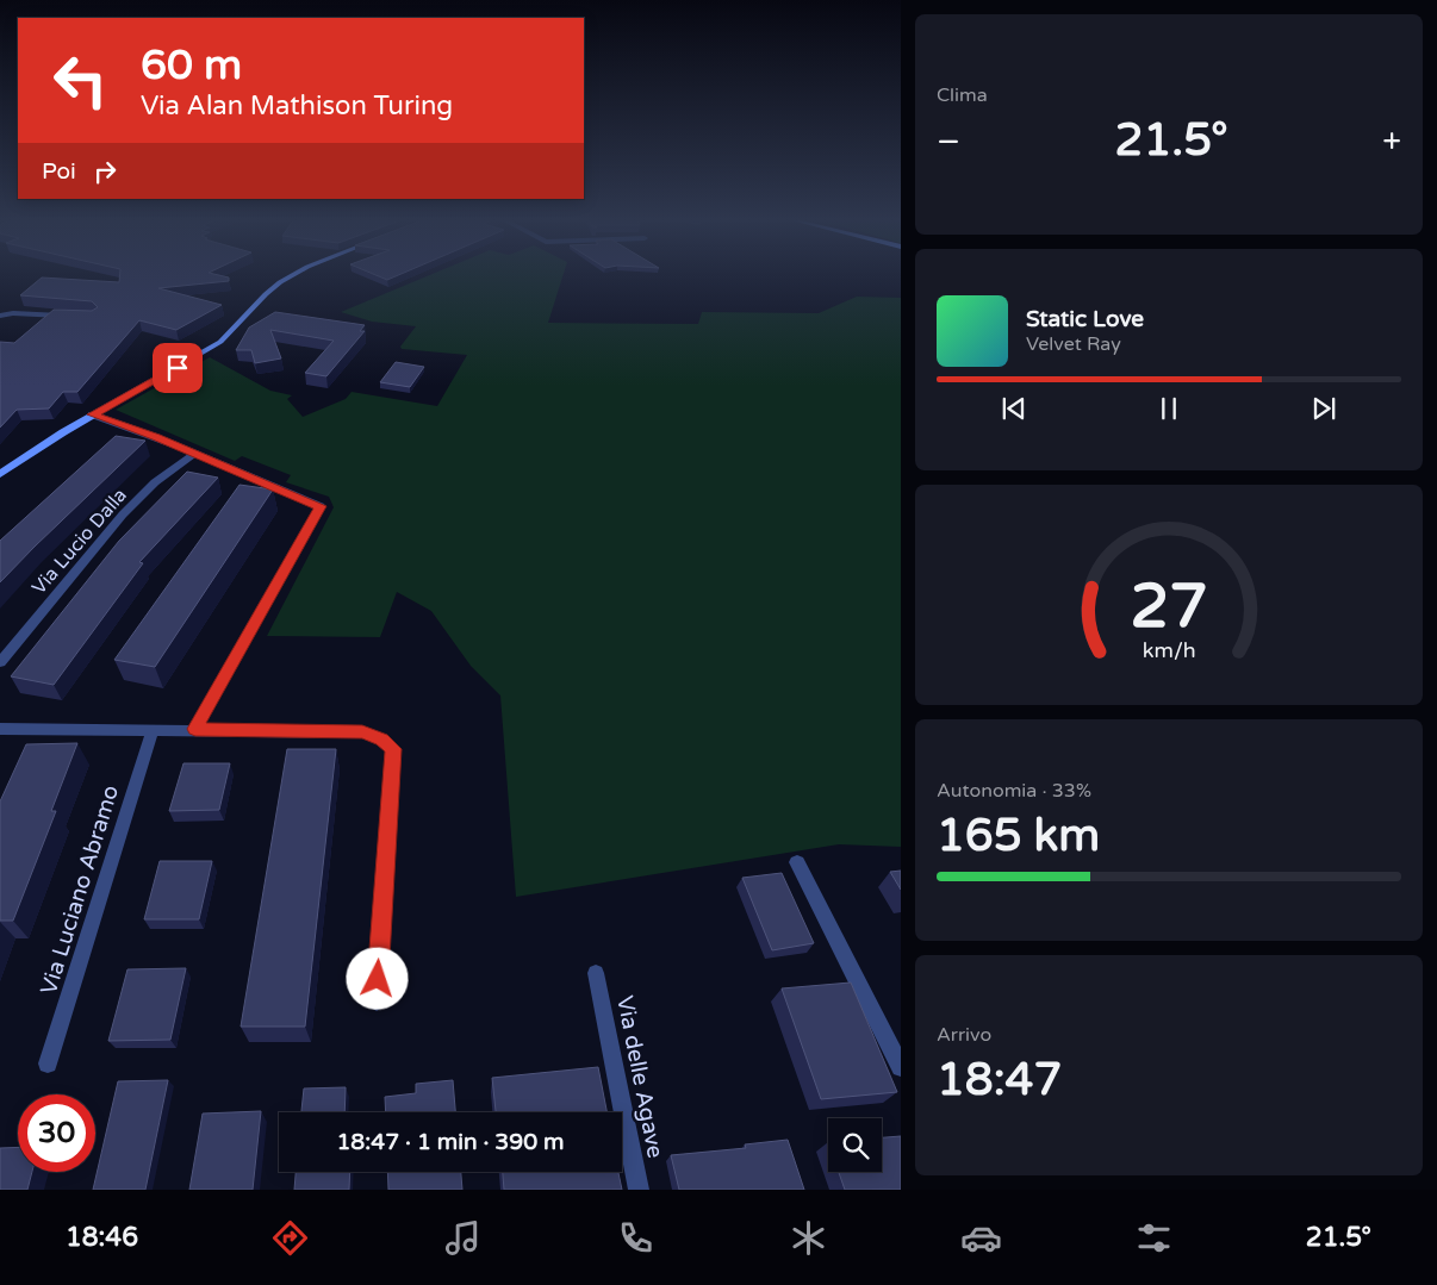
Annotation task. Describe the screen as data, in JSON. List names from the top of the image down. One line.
{"streets":{"street":["Via Lucio Dalla","Via Luciano Abramo","Via delle Agave"]},"page":{"tile":["Clima",["Autonomia · 33%","165 km"],["Arrivo","18:47"]],"turn":["60 m","Via Alan Mathison Turing"],"heat":["−","21.5°","+"],"then":"Poi","song":["Static Love","Velvet Ray"],"limit":"30","trip":"18:47 · 1 min · 390 m","tabs":["18:46","21.5°"],"gauge":["27","km/h"]}}
